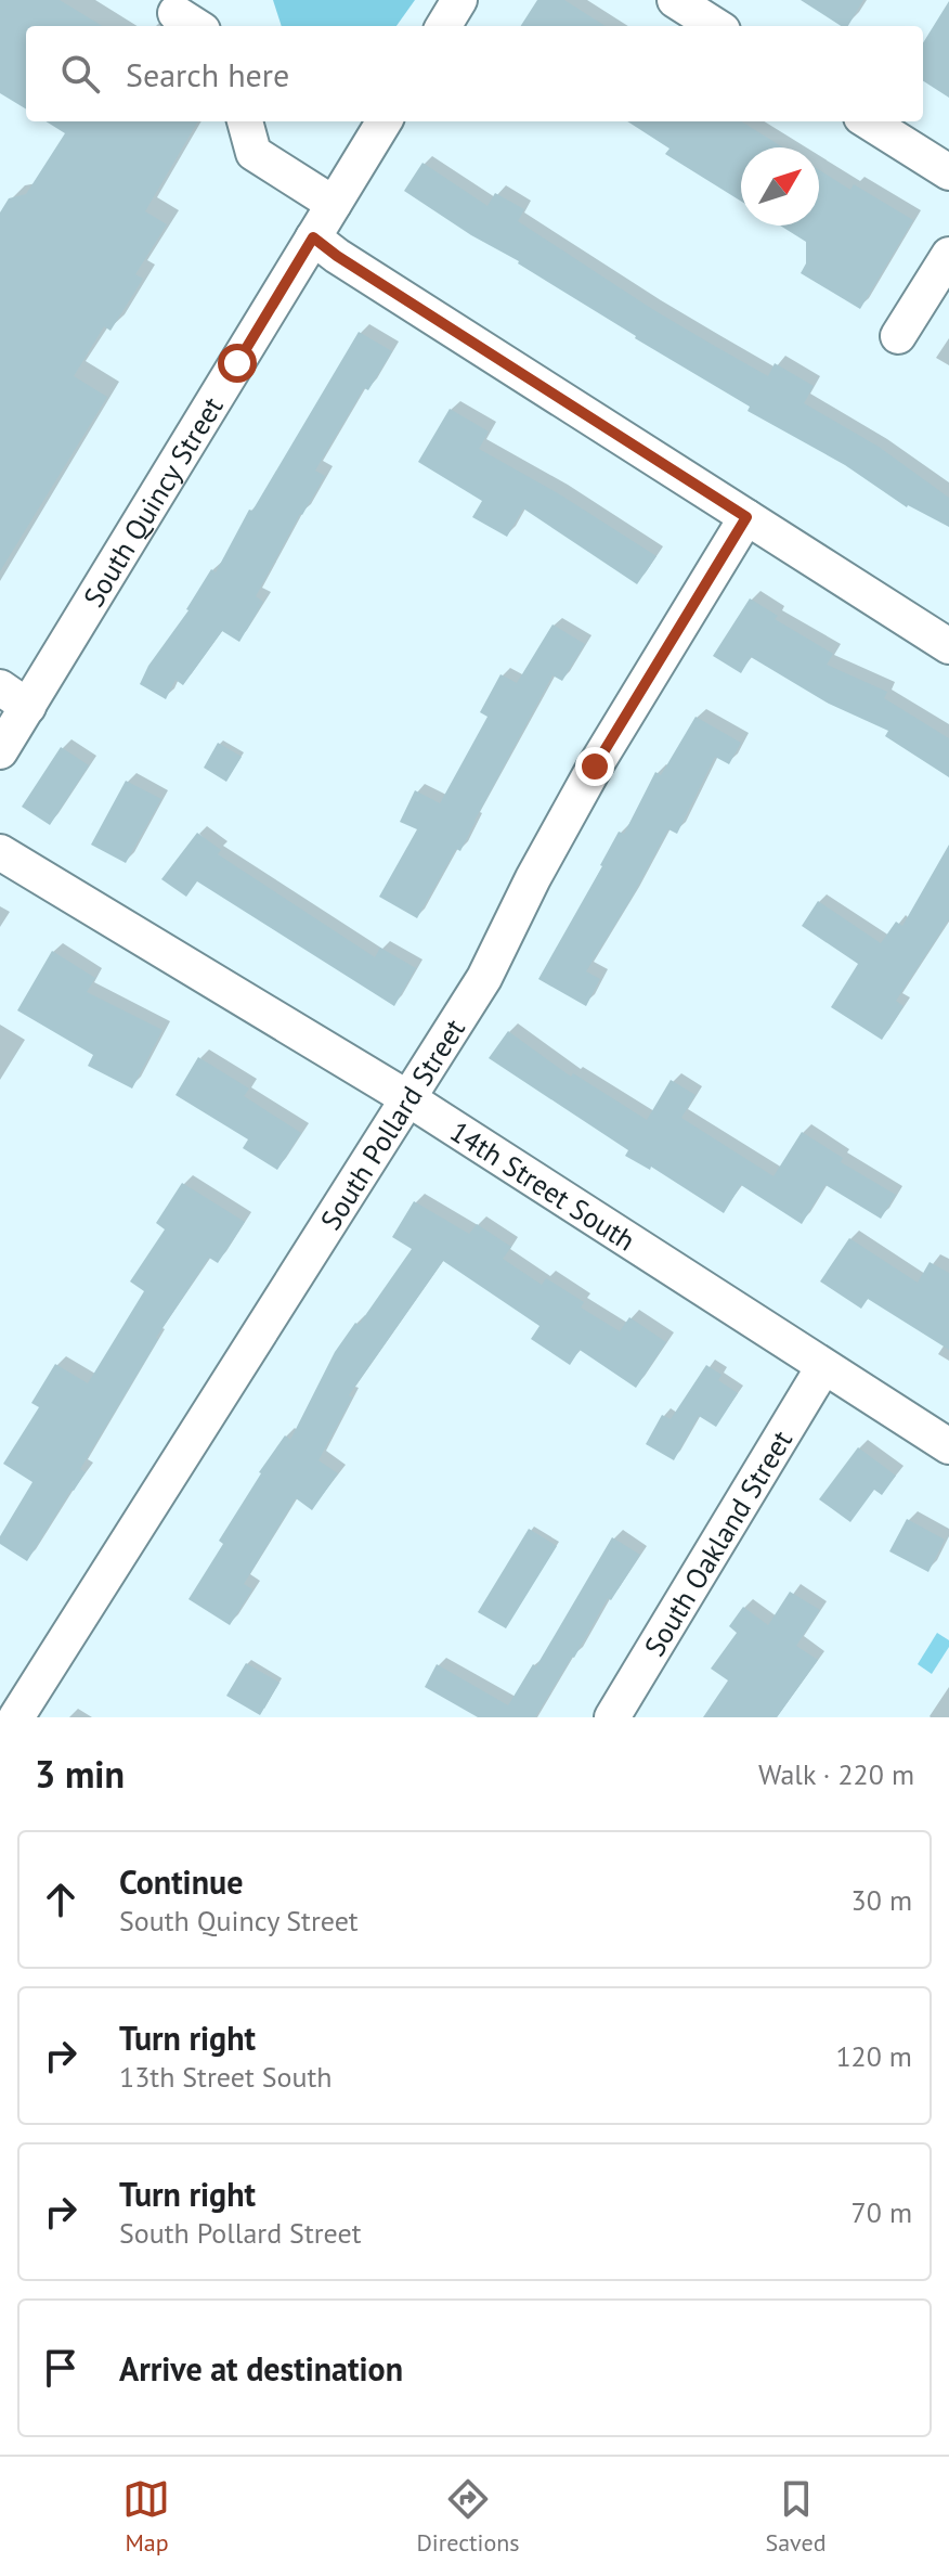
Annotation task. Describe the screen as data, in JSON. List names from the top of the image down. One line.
{"streets":{"street":["South Quincy Street","South Pollard Street","14th Street South","South Oakland Street"]},"crossings":[["South Pollard Street","14th Street South"],["14th Street South","South Oakland Street"]],"north":"top right","page":{"search":"Search here","heading":["3 min","Walk · 220 m"],"list":[["Continue","South Quincy Street","30 m"],["Turn right","13th Street South","120 m"],["Turn right","South Pollard Street","70 m"],"Arrive at destination"],"nav":["Map","Directions","Saved"]}}
